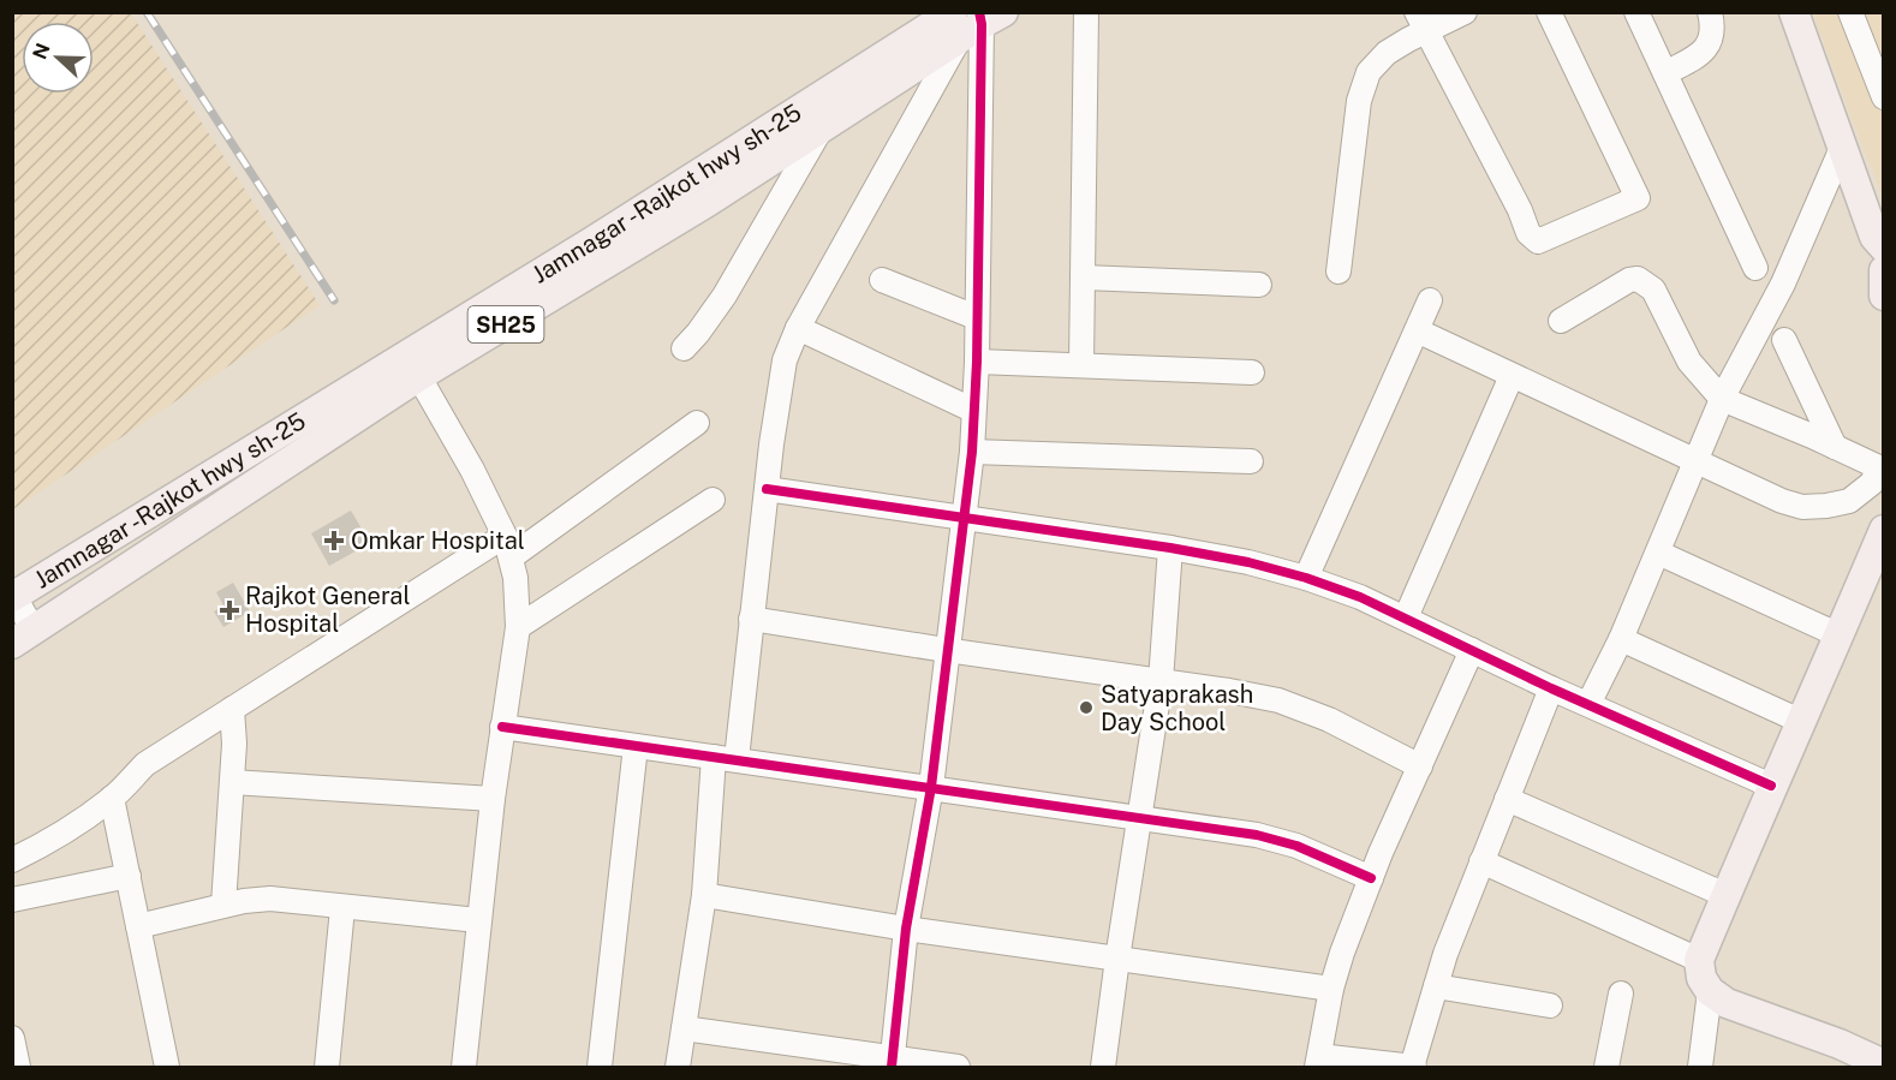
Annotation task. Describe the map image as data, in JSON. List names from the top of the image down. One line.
{"streets":{"main road":["Jamnagar -Rajkot hwy sh-25","SH25"]},"crossings":[["Jamnagar -Rajkot hwy sh-25","SH25"]],"places":{"health":["Omkar Hospital","Rajkot General Hospital"],"other":["Satyaprakash Day School"]},"north":"left"}
